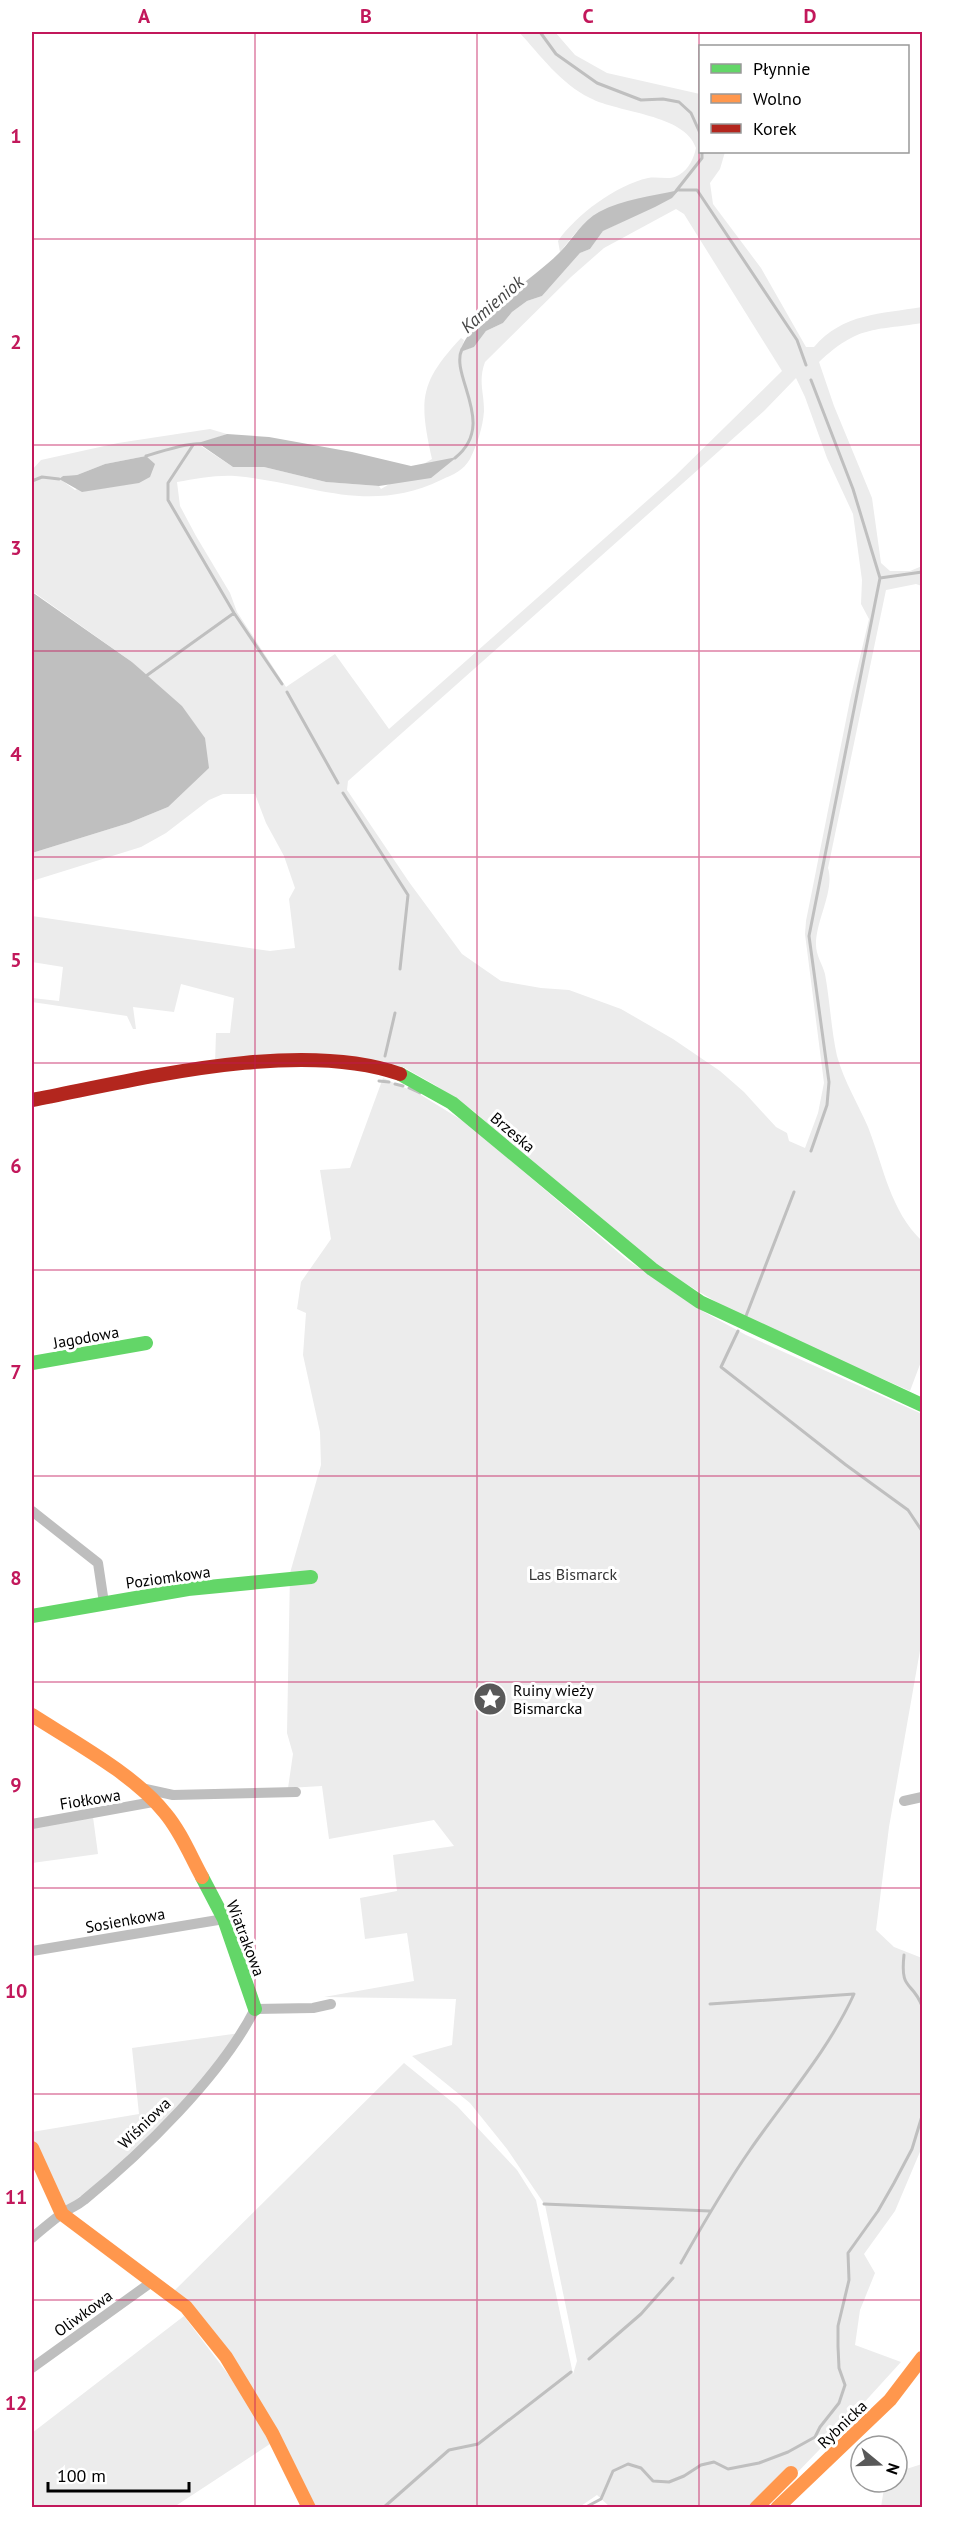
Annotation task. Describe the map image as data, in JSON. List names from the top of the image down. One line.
{"streets":{"street":["Brzeska","Jagodowa","Poziomkowa","Fiołkowa","Sosienkowa","Wiatrakowa","Wiśniowa","Oliwkowa","Rybnicka"]},"crossings":[["Fiołkowa","Wiatrakowa"],["Sosienkowa","Wiatrakowa"],["Wiatrakowa","Wiśniowa"]],"water":["Kamieniok"],"parks":["Las Bismarck"],"places":{"place":["Ruiny wieży Bismarcka"]},"legend":["Płynnie","Wolno","Korek"],"scale_bar":"100 m","north":"right","grid":{"columns":["A","B","C","D"],"rows":["1","2","3","4","5","6","7","8","9","10","11","12"]}}
